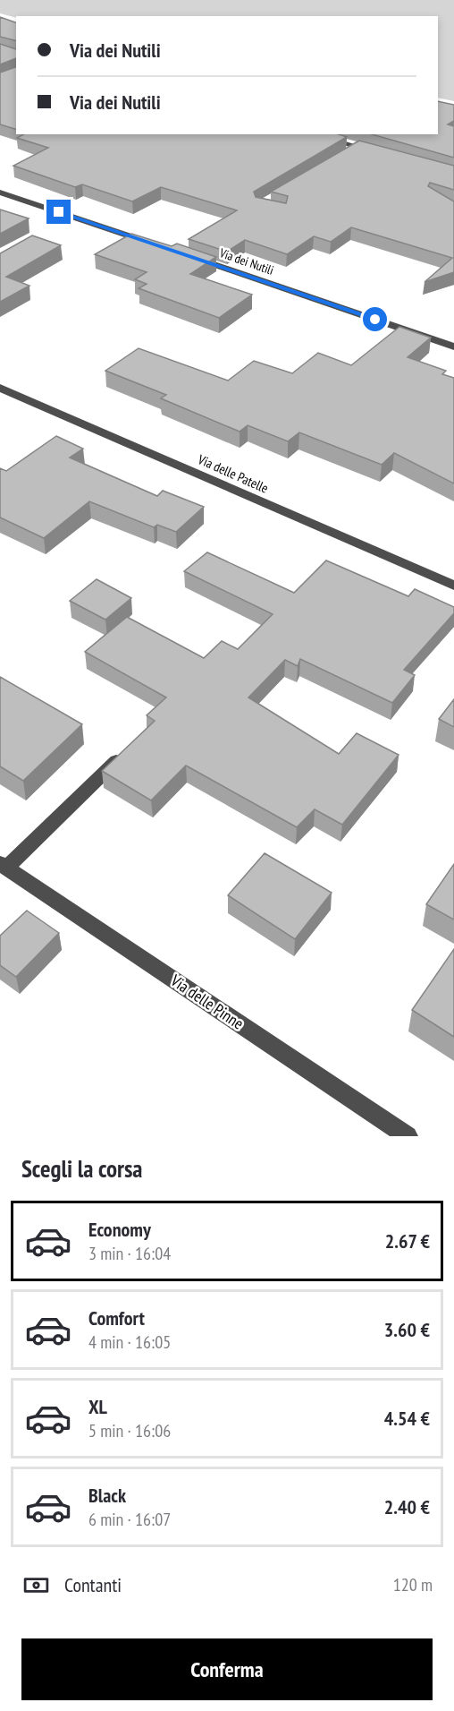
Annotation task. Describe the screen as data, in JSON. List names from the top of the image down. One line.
{"streets":{"street":["Via dei Nutili","Via delle Patelle","Via delle Pinne"]},"page":{"banner":["Via dei Nutili","Via dei Nutili"],"heading":"Scegli la corsa","list":[{"name":"Economy","note":"3 min · 16:04","value":"2.67 €"},{"name":"Comfort","note":"4 min · 16:05","value":"3.60 €"},{"name":"XL","note":"5 min · 16:06","value":"4.54 €"},{"name":"Black","note":"6 min · 16:07","value":"2.40 €"}],"pay":["Contanti","120 m"],"buttons":"Conferma"}}
